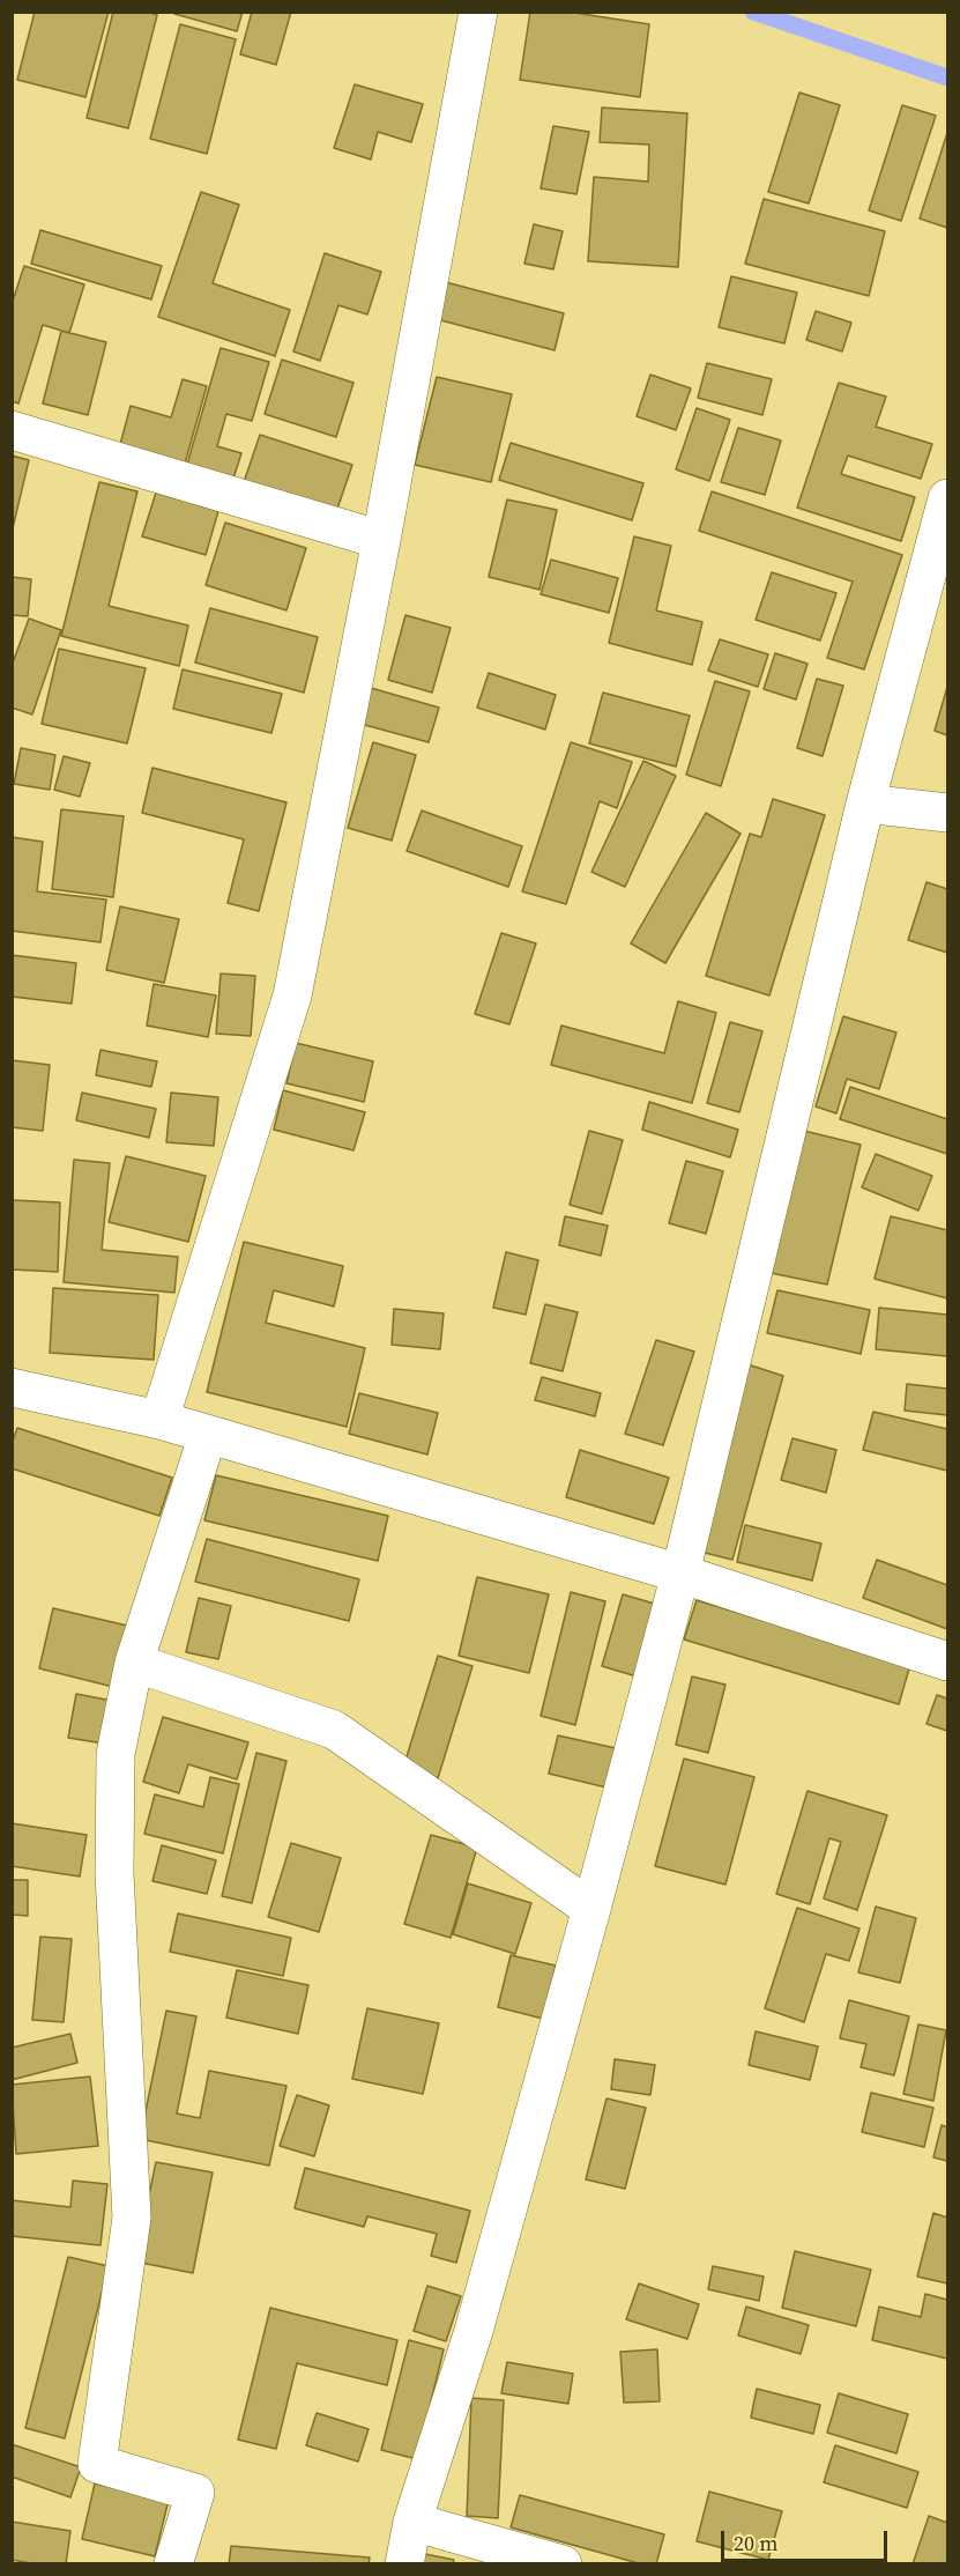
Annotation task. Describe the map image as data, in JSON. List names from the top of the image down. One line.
{"scale_bar":"20 m"}
